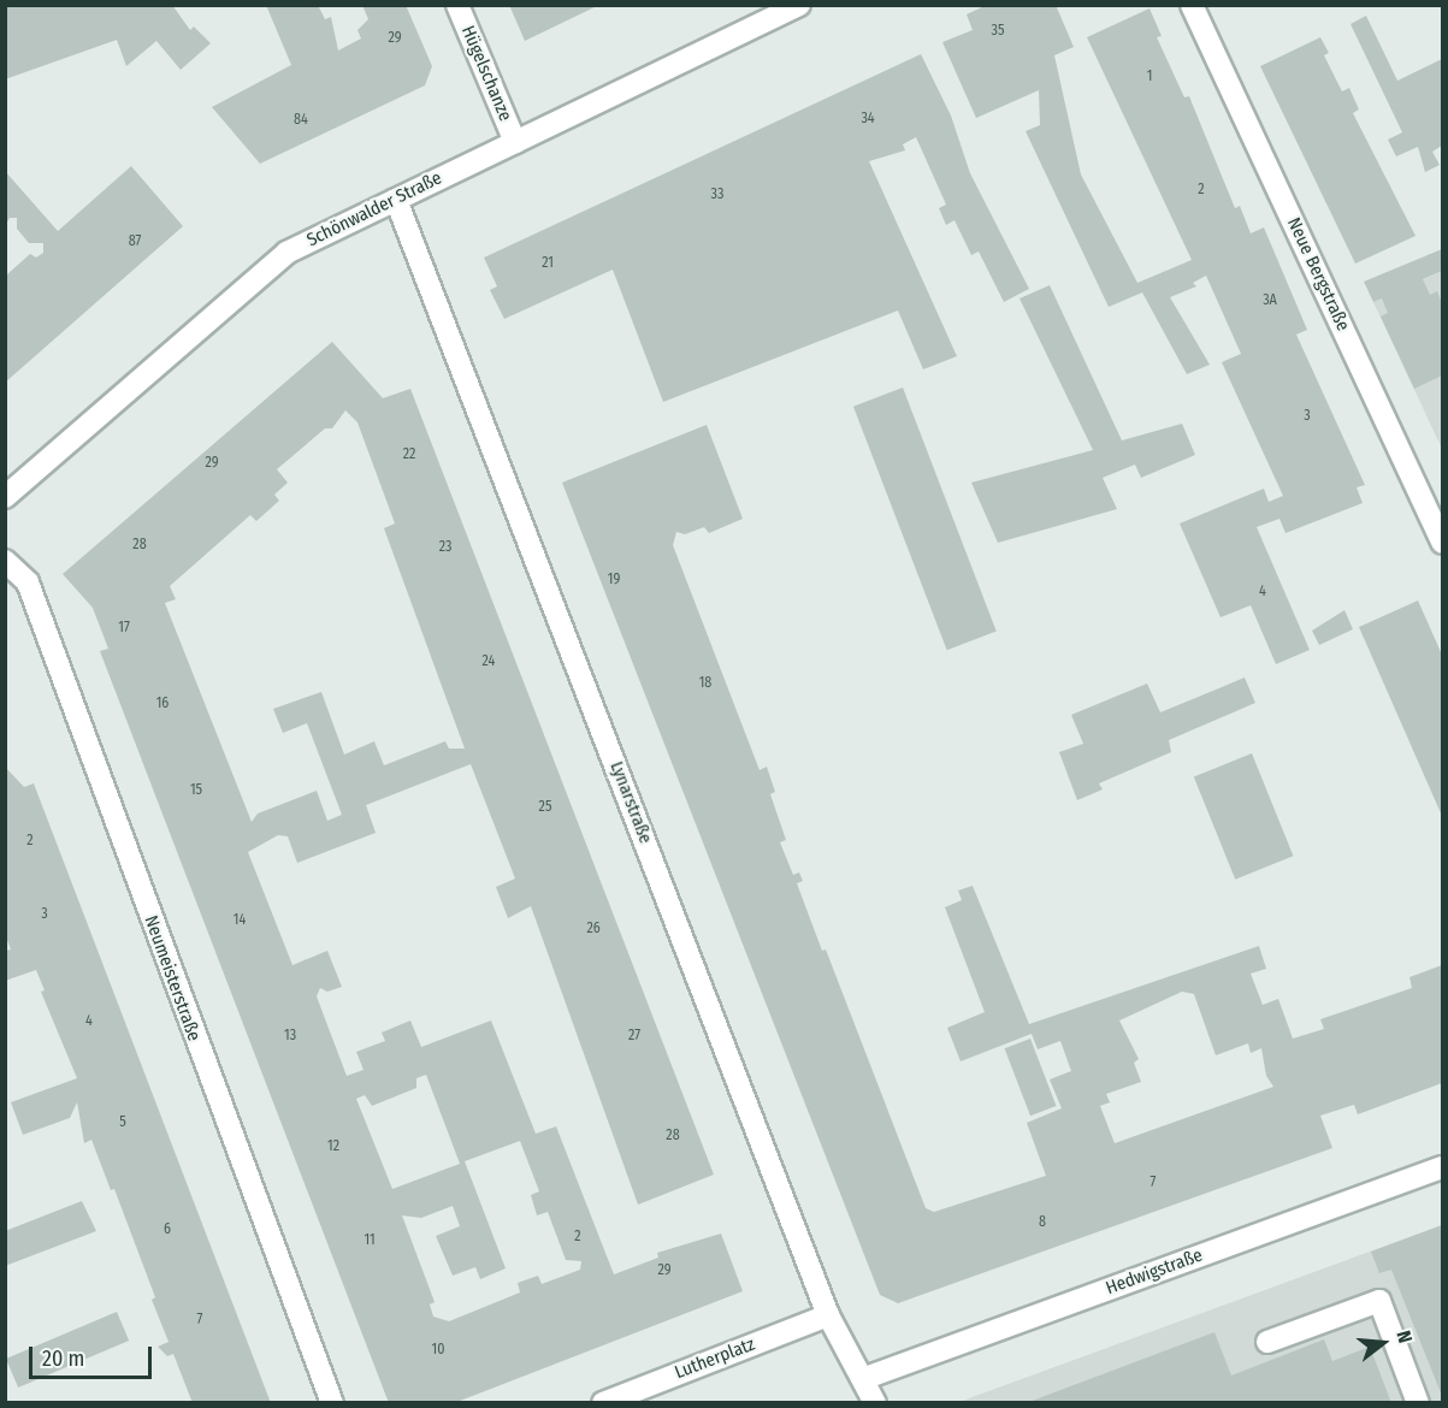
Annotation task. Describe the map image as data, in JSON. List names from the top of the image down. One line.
{"streets":{"street":["Hügelschanze","Schönwalder Straße","Neue Bergstraße","Lynarstraße","Neumeisterstraße","Hedwigstraße","Lutherplatz"]},"crossings":[["Hügelschanze","Schönwalder Straße"],["Schönwalder Straße","Lynarstraße"],["Lynarstraße","Hedwigstraße"],["Lynarstraße","Lutherplatz"]],"house_numbers":["35","29","1","34","84","2","33","87","21","3A","3","22","29","28","23","19","4","17","24","18","16","15","25","2","3","14","26","4","13","27","5","28","12","7","8","6","2","11","29","7","10"],"scale_bar":"20 m","north":"right"}
